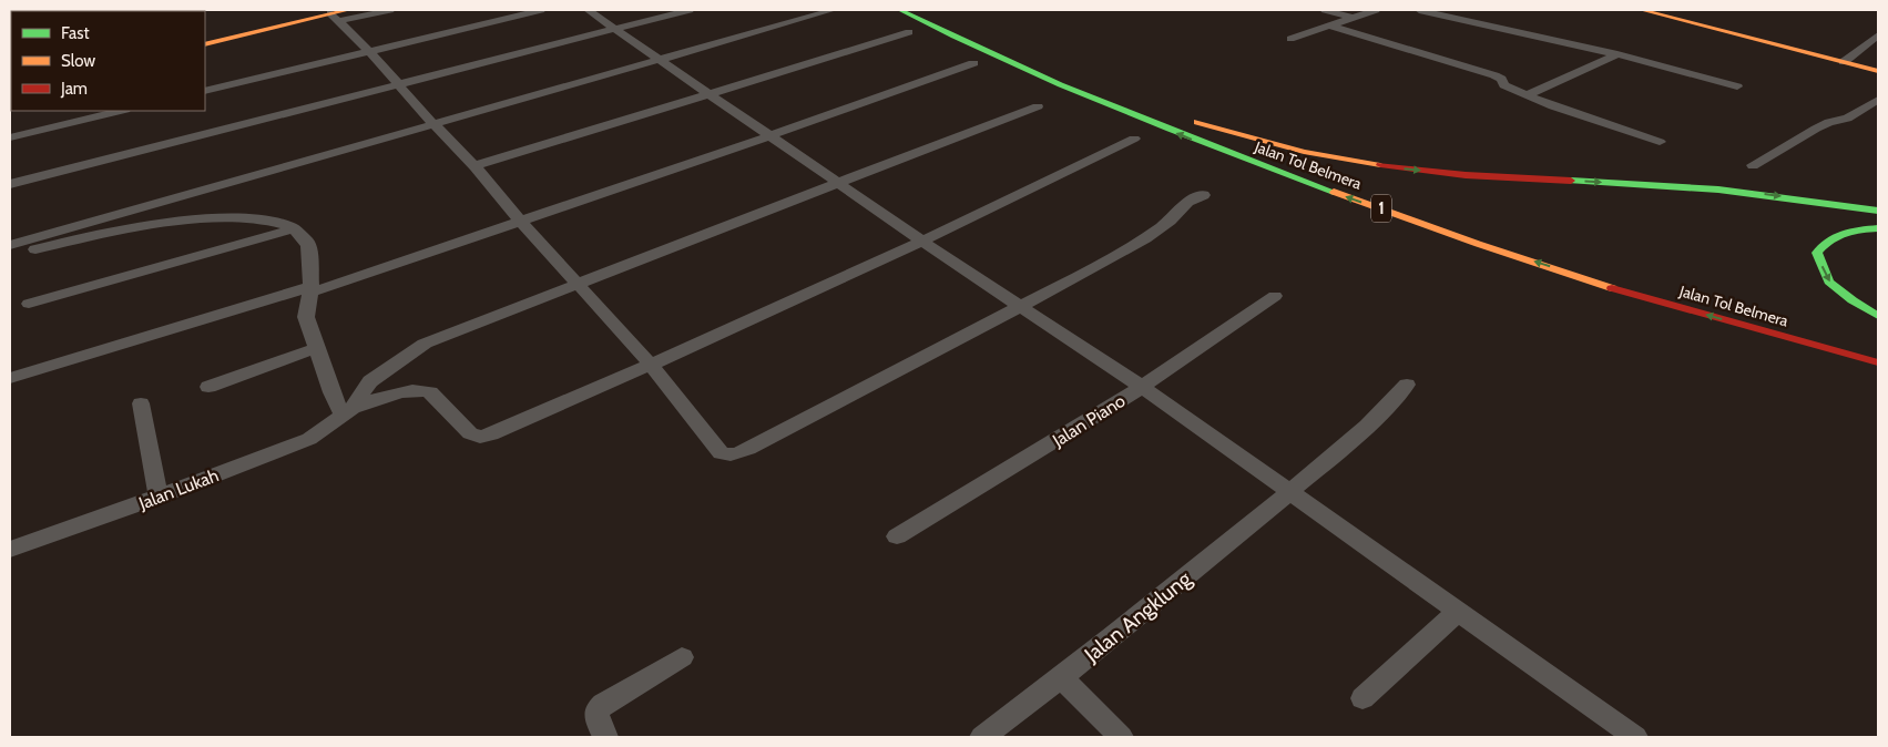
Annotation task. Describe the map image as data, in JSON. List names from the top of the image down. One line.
{"streets":{"main road":["Jalan Tol Belmera","1"],"street":["Jalan Piano","Jalan Lukah","Jalan Angklung"]},"legend":["Fast","Slow","Jam"]}
